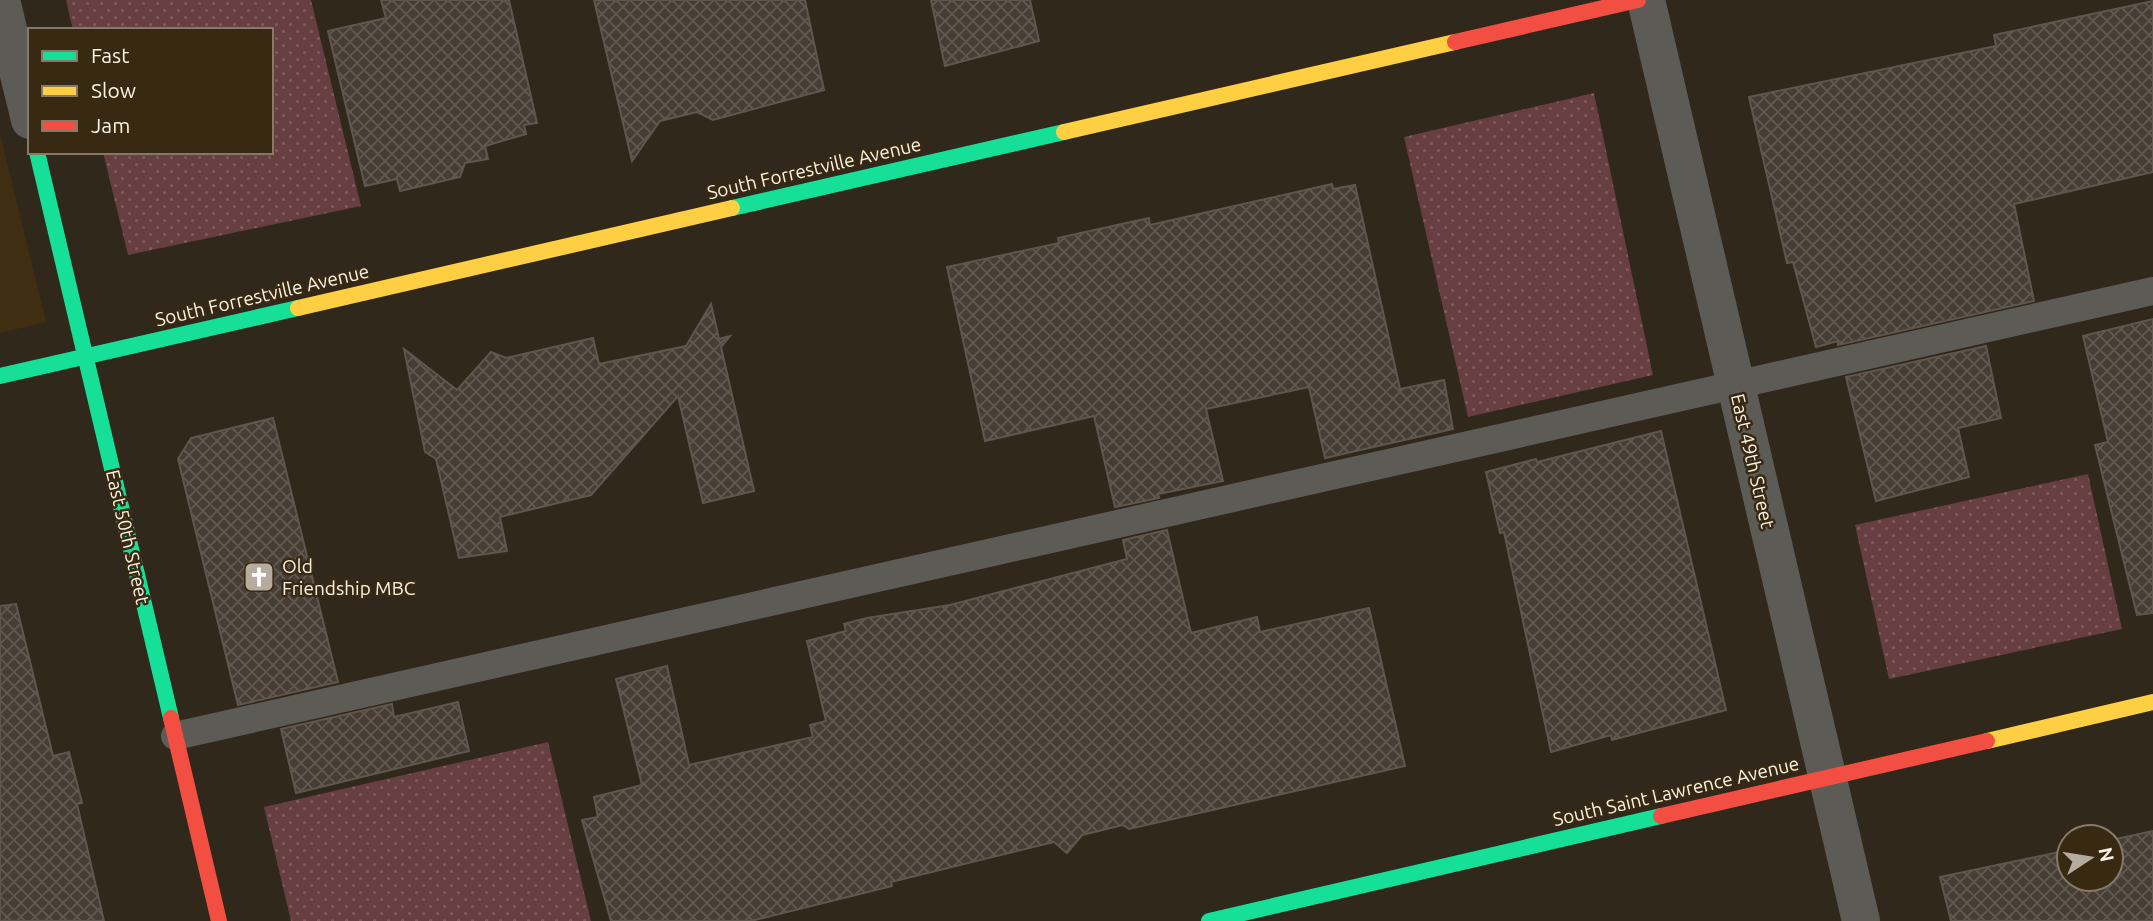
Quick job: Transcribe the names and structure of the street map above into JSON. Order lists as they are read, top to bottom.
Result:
{
  "streets": {
    "street": [
      "South Forrestville Avenue",
      "East 49th Street",
      "East 50th Street",
      "South Saint Lawrence Avenue"
    ]
  },
  "crossings": [
    ["South Forrestville Avenue", "East 50th Street"],
    ["East 49th Street", "South Saint Lawrence Avenue"]
  ],
  "places": {
    "church": ["Old Friendship MBC"]
  },
  "legend": ["Fast", "Slow", "Jam"],
  "north": "right"
}
